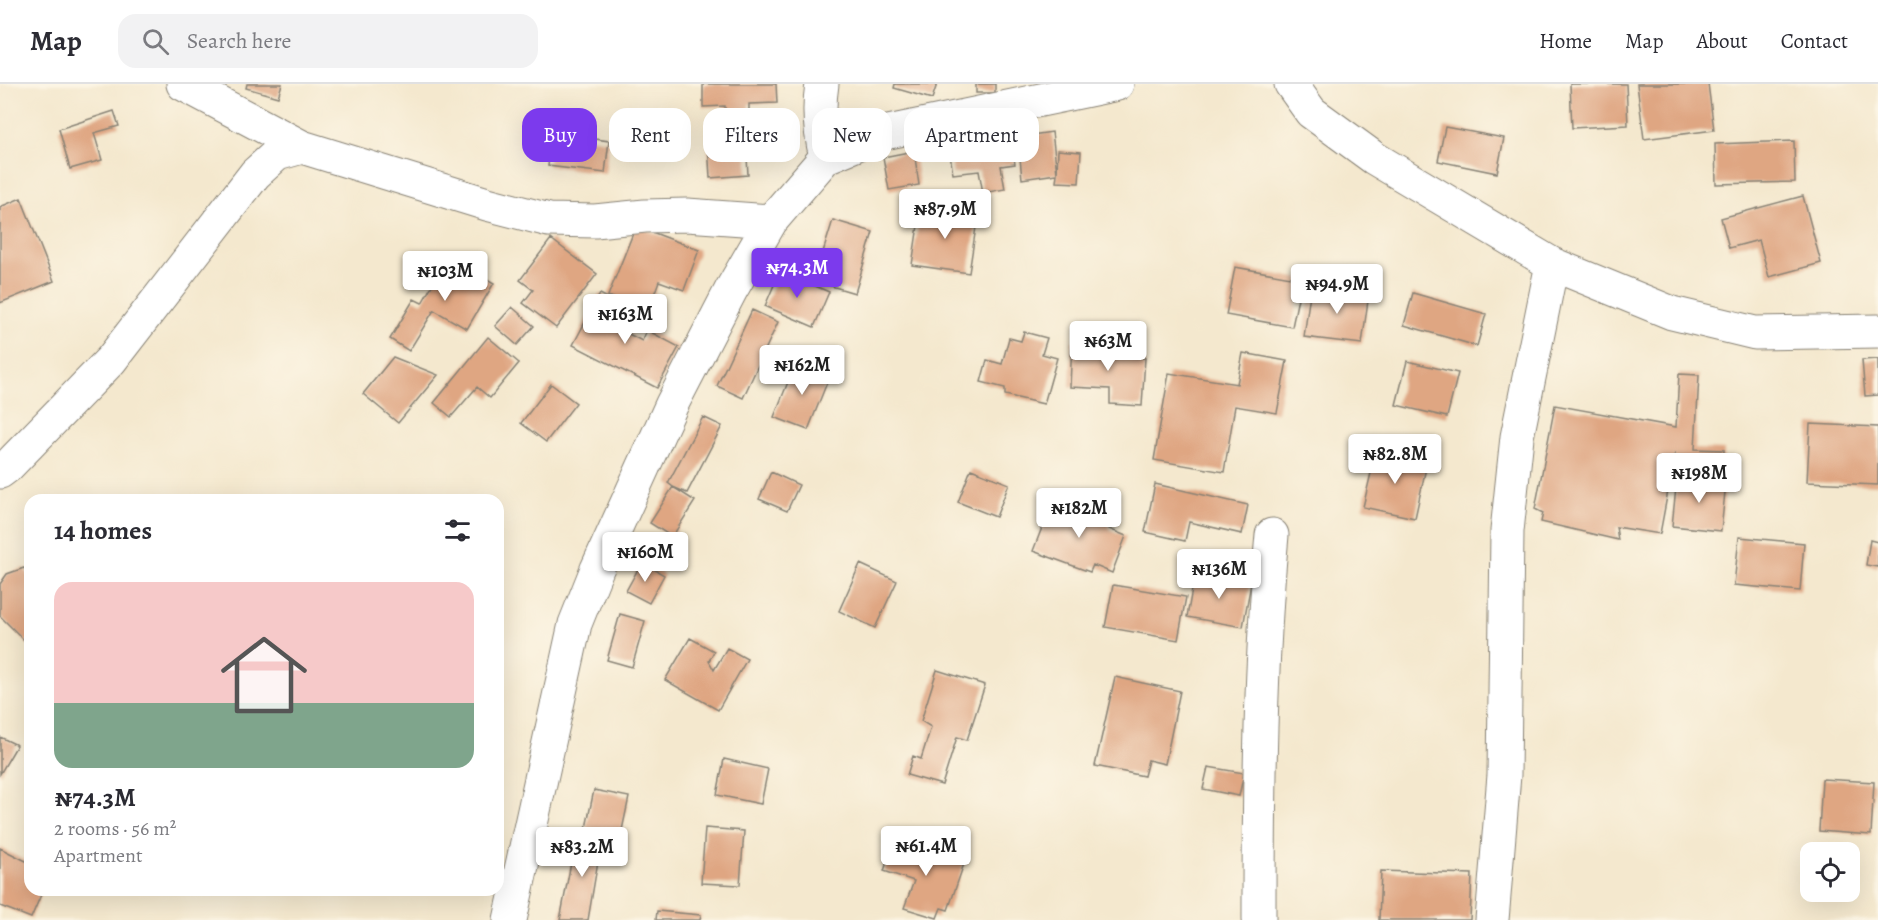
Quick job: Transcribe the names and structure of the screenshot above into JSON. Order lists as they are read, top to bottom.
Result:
{
  "page": {
    "header": "Map",
    "search": "Search here",
    "nav": [
      "Home",
      "Map",
      "About",
      "Contact"
    ],
    "chip": [
      "Buy",
      "Rent",
      "Filters",
      "New",
      "Apartment"
    ],
    "price": [
      "₦87.9M",
      "₦74.3M",
      "₦103M",
      "₦94.9M",
      "₦163M",
      "₦63M",
      "₦162M",
      "₦82.8M",
      "₦198M",
      "₦182M",
      "₦160M",
      "₦136M",
      "₦61.4M",
      "₦83.2M"
    ],
    "heading": "14 homes",
    "list": [
      {
        "name": "₦74.3M",
        "note": "2 rooms · 56 m² · Apartment"
      }
    ]
  }
}
